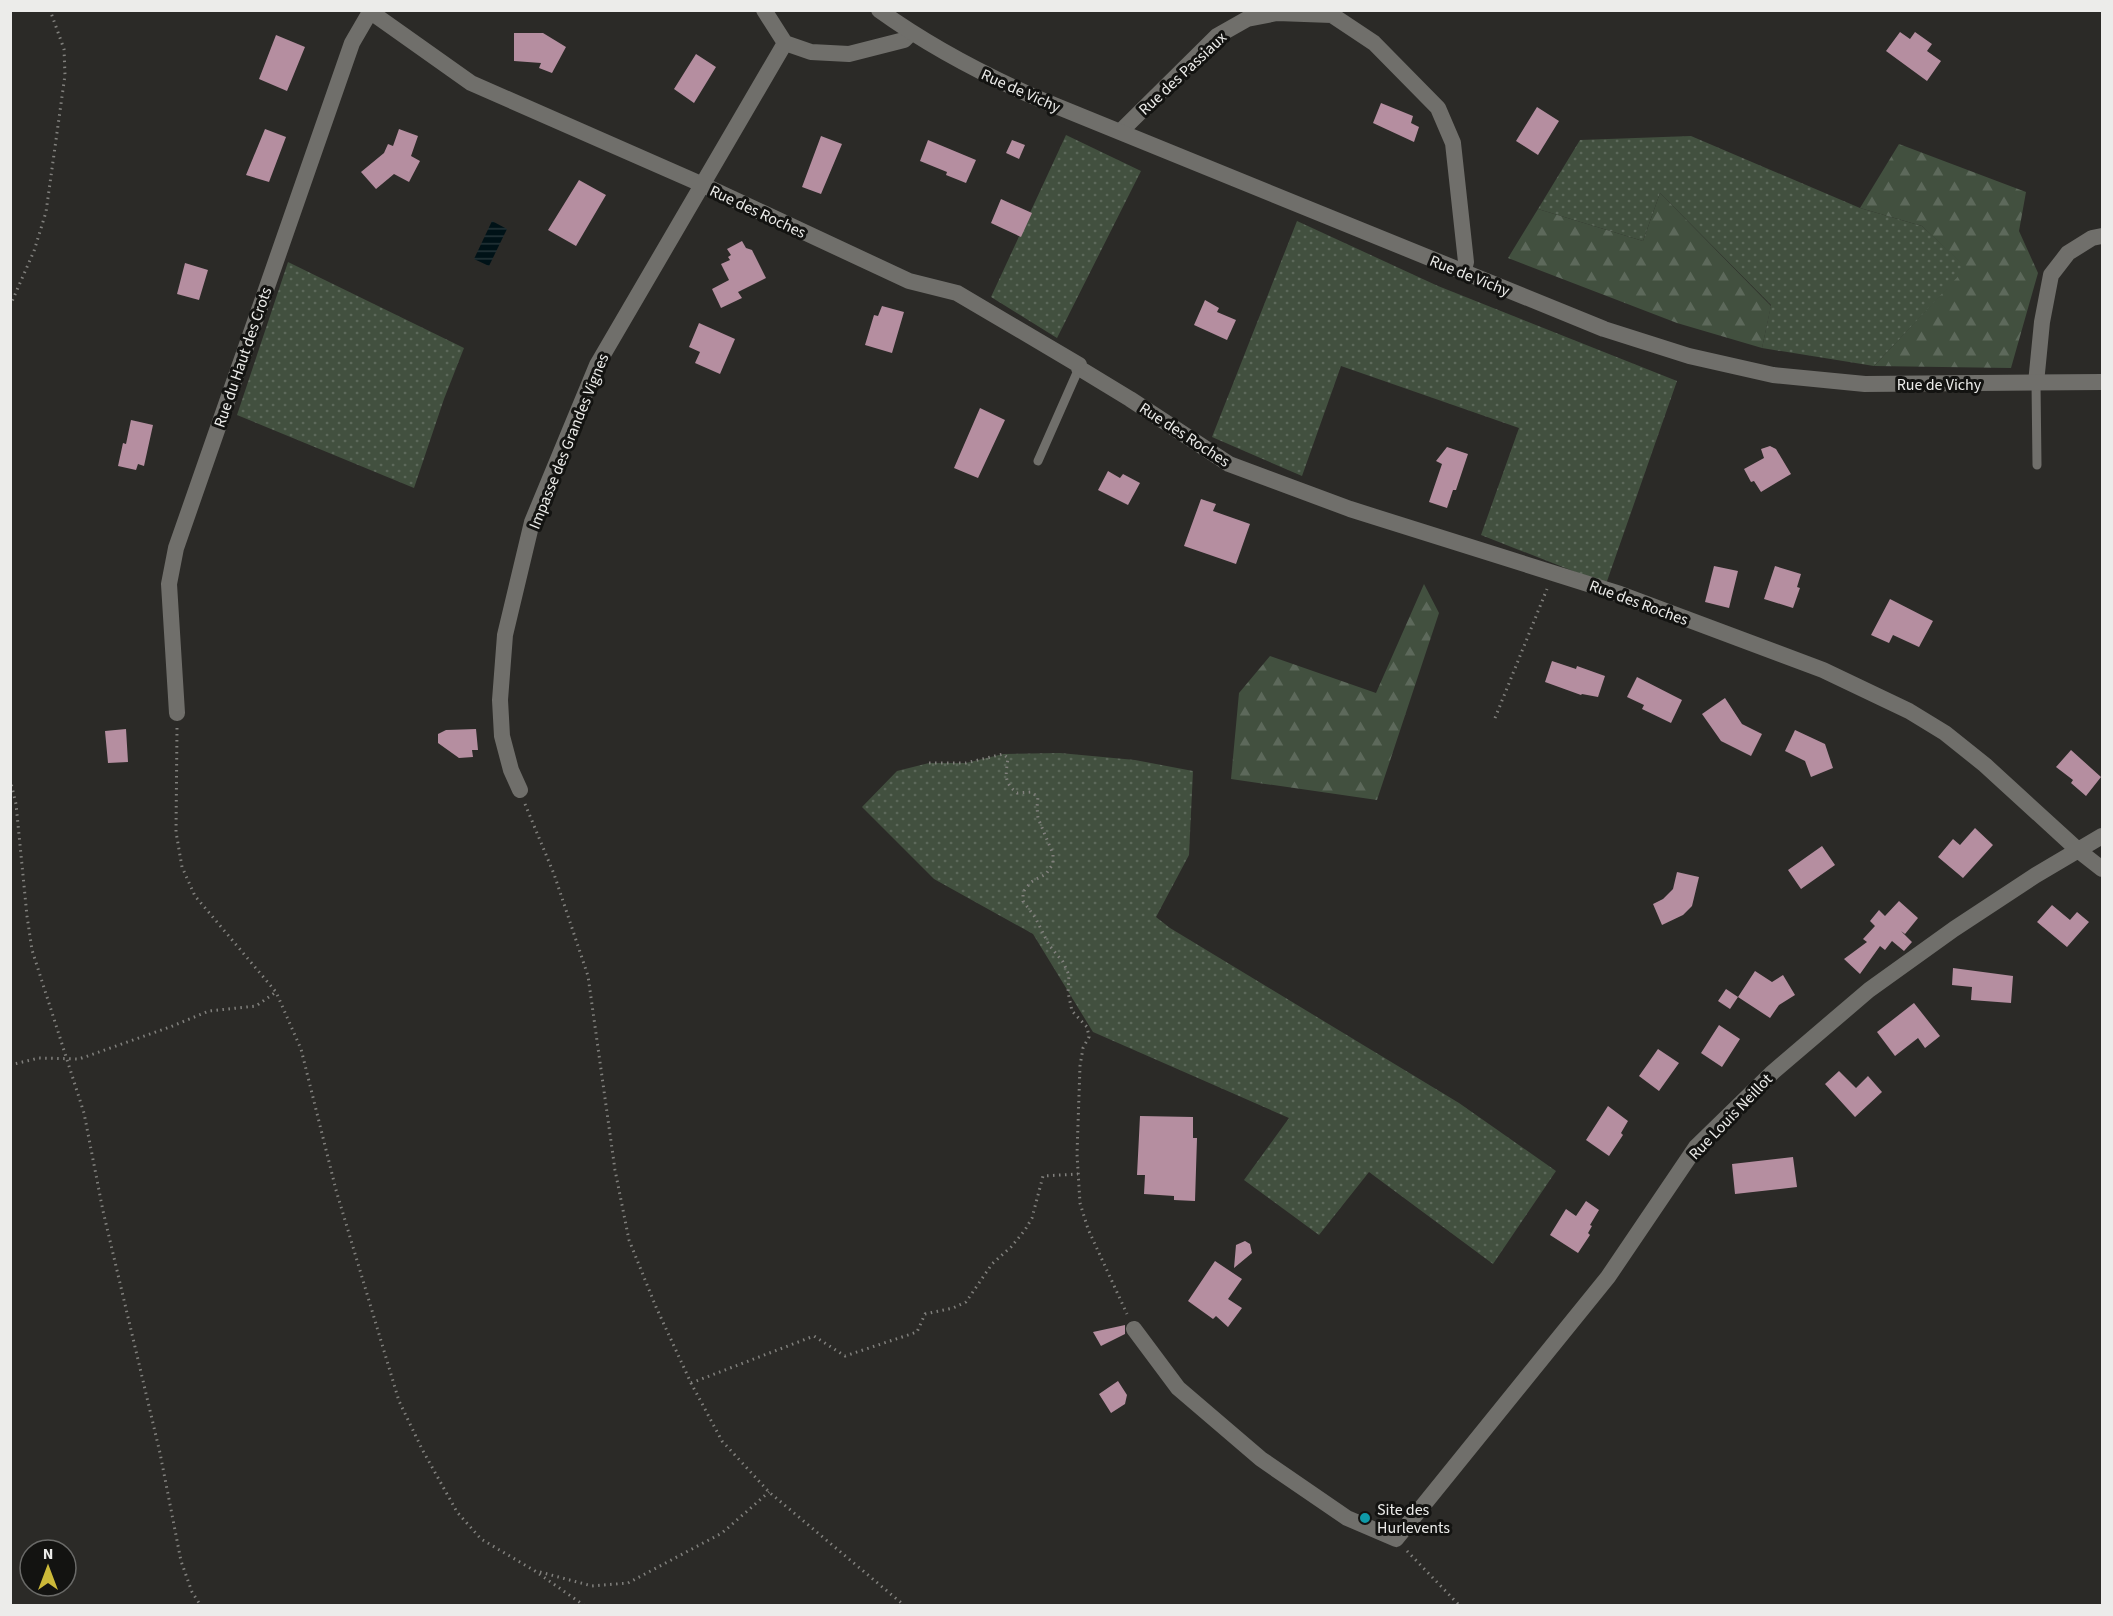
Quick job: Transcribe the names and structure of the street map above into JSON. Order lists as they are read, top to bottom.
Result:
{
  "streets": {
    "street": [
      "Rue des Passiaux",
      "Rue de Vichy",
      "Rue des Roches",
      "Rue du Haut des Crots",
      "Impasse des Grandes Vignes",
      "Rue Louis Neillot"
    ]
  },
  "crossings": [
    ["Rue des Passiaux", "Rue de Vichy"],
    ["Rue des Roches", "Rue du Haut des Crots"],
    ["Rue des Roches", "Impasse des Grandes Vignes"],
    ["Rue des Roches", "Rue Louis Neillot"]
  ],
  "places": ["Site des Hurlevents"],
  "north": "top"
}
